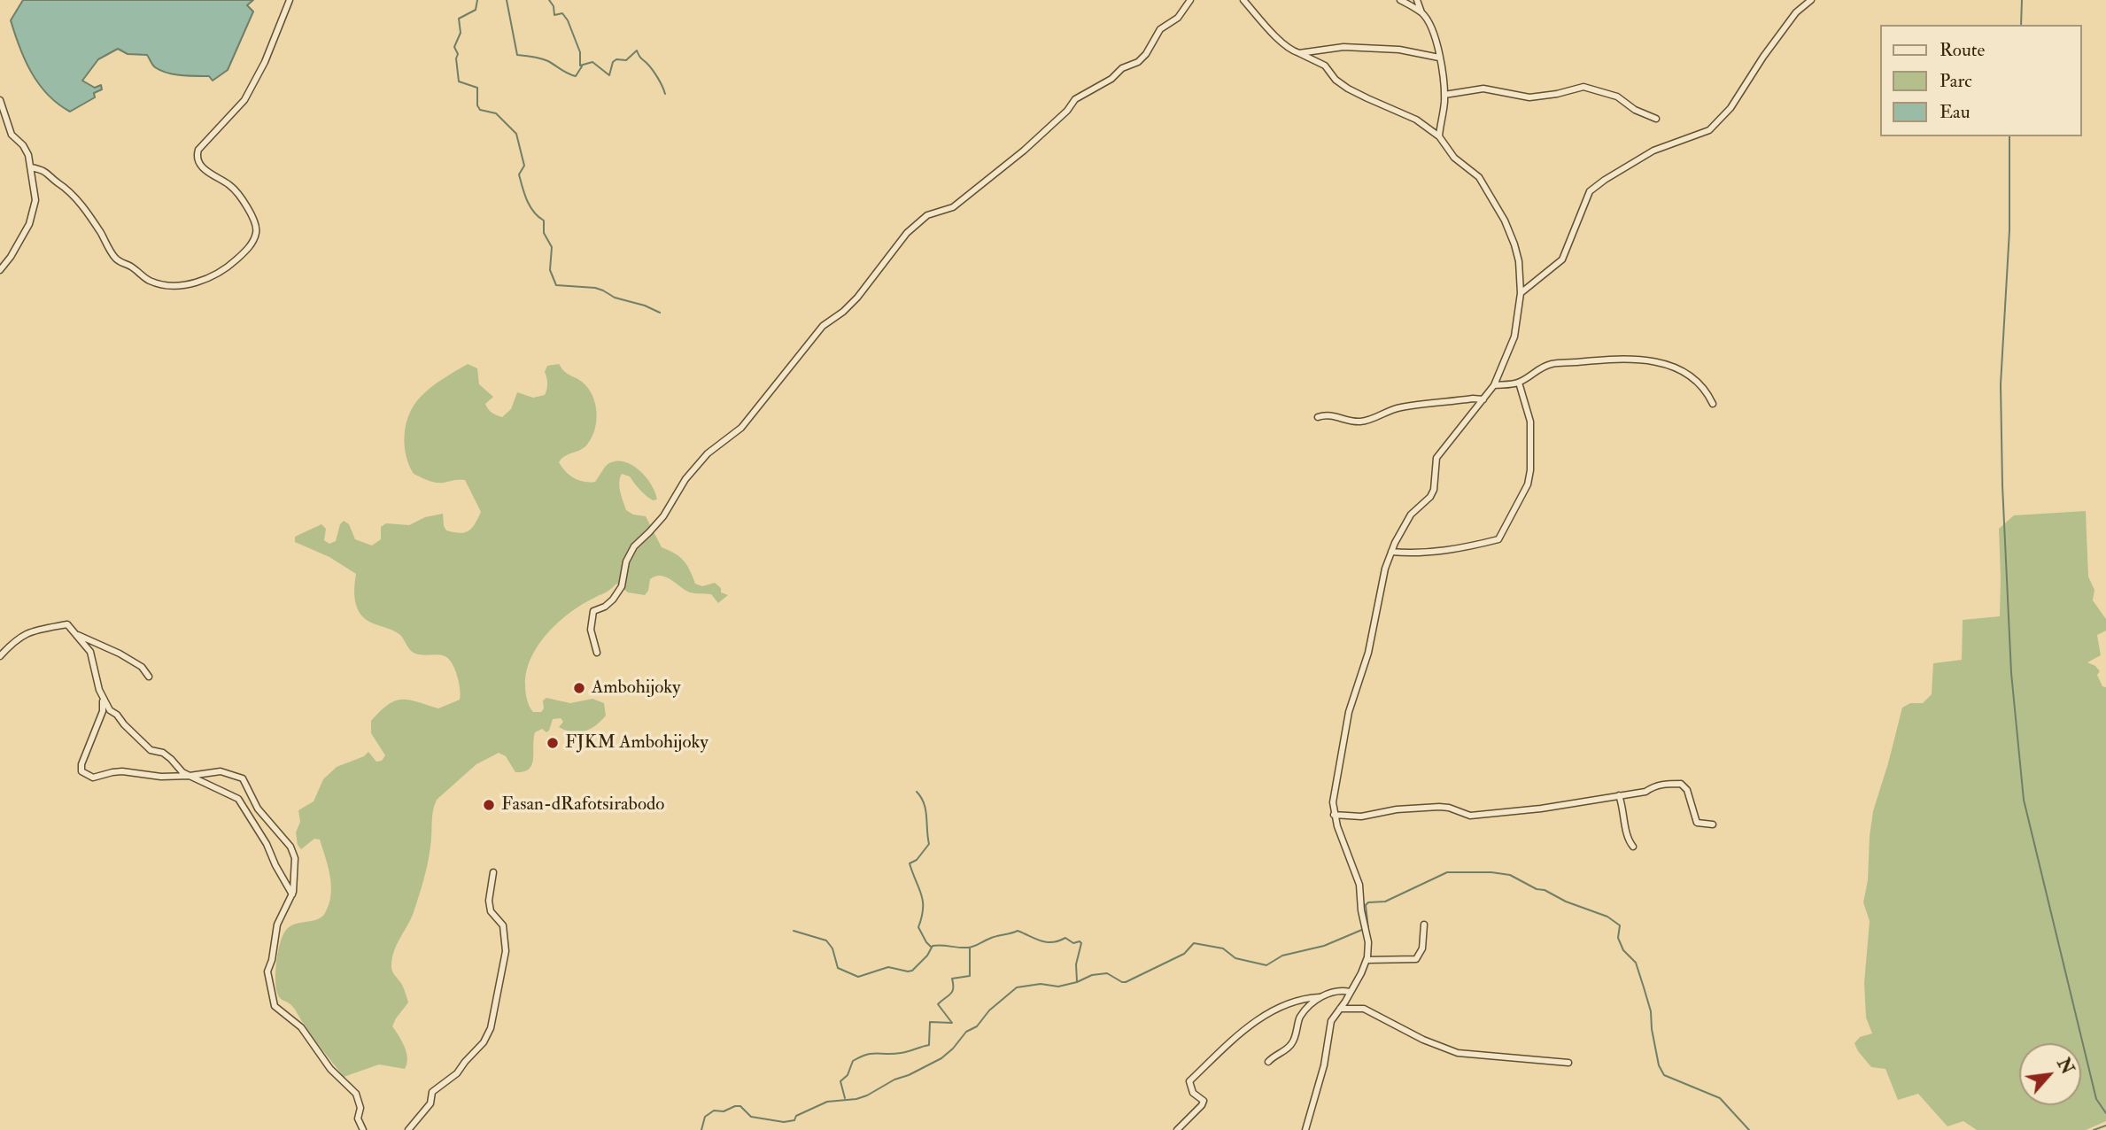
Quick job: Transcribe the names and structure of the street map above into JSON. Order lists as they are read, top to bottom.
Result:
{
  "places": ["Ambohijoky", "FJKM Ambohijoky", "Fasan-dRafotsirabodo"],
  "legend": ["Route", "Parc", "Eau"],
  "north": "top right"
}
